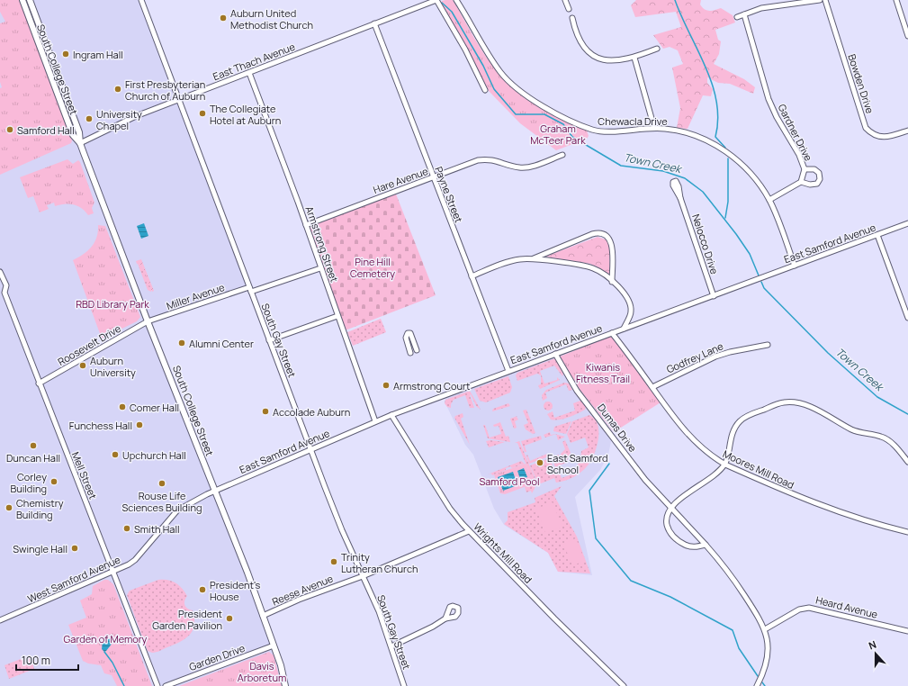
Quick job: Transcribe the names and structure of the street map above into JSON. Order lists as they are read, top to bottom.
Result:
{
  "streets": {
    "main road": ["South College Street"],
    "street": [
      "East Thach Avenue",
      "Bowden Drive",
      "Chewacla Drive",
      "Gardner Drive",
      "Hare Avenue",
      "Payne Street",
      "East Samford Avenue",
      "Armstrong Street",
      "Nelocco Drive",
      "Miller Avenue",
      "South Gay Street",
      "Roosevelt Drive",
      "Godfrey Lane",
      "Dumas Drive",
      "Moores Mill Road",
      "Mell Street",
      "Wrights Mill Road",
      "West Samford Avenue",
      "Reese Avenue",
      "Heard Avenue",
      "Garden Drive"
    ]
  },
  "crossings": [
    ["East Thach Avenue", "South College Street"],
    ["East Thach Avenue", "Payne Street"],
    ["East Thach Avenue", "Armstrong Street"],
    ["East Thach Avenue", "South Gay Street"],
    ["South College Street", "East Samford Avenue"],
    ["South College Street", "Miller Avenue"],
    ["South College Street", "Roosevelt Drive"],
    ["South College Street", "West Samford Avenue"],
    ["South College Street", "Reese Avenue"],
    ["South College Street", "Garden Drive"],
    ["Chewacla Drive", "East Samford Avenue"],
    ["Hare Avenue", "Payne Street"],
    ["Hare Avenue", "Armstrong Street"],
    ["Payne Street", "East Samford Avenue"],
    ["East Samford Avenue", "Armstrong Street"],
    ["East Samford Avenue", "Nelocco Drive"],
    ["East Samford Avenue", "South Gay Street"],
    ["East Samford Avenue", "Dumas Drive"],
    ["East Samford Avenue", "Moores Mill Road"],
    ["East Samford Avenue", "Wrights Mill Road"],
    ["East Samford Avenue", "West Samford Avenue"],
    ["Armstrong Street", "Miller Avenue"],
    ["Miller Avenue", "South Gay Street"],
    ["Miller Avenue", "Roosevelt Drive"],
    ["South Gay Street", "Reese Avenue"],
    ["Roosevelt Drive", "Mell Street"],
    ["Godfrey Lane", "Moores Mill Road"],
    ["Dumas Drive", "Heard Avenue"],
    ["Mell Street", "West Samford Avenue"],
    ["Wrights Mill Road", "Reese Avenue"]
  ],
  "water": ["Town Creek"],
  "parks": [
    "Graham McTeer Park",
    "Pine Hill Cemetery",
    "RBD Library Park",
    "Kiwanis Fitness Trail",
    "Samford Pool",
    "Garden of Memory",
    "Davis Arboretum"
  ],
  "places": [
    "Auburn United Methodist Church",
    "Ingram Hall",
    "First Presbyterian Church of Auburn",
    "The Collegiate Hotel at Auburn",
    "University Chapel",
    "Samford Hall",
    "Alumni Center",
    "Auburn University",
    "Armstrong Court",
    "Comer Hall",
    "Accolade Auburn",
    "Funchess Hall",
    "Duncan Hall",
    "Upchurch Hall",
    "East Samford School",
    "Corley Building",
    "Rouse Life Sciences Building",
    "Chemistry Building",
    "Smith Hall",
    "Swingle Hall",
    "Trinity Lutheran Church",
    "President's House",
    "President Garden Pavilion"
  ],
  "scale_bar": "100 m",
  "north": "top"
}
